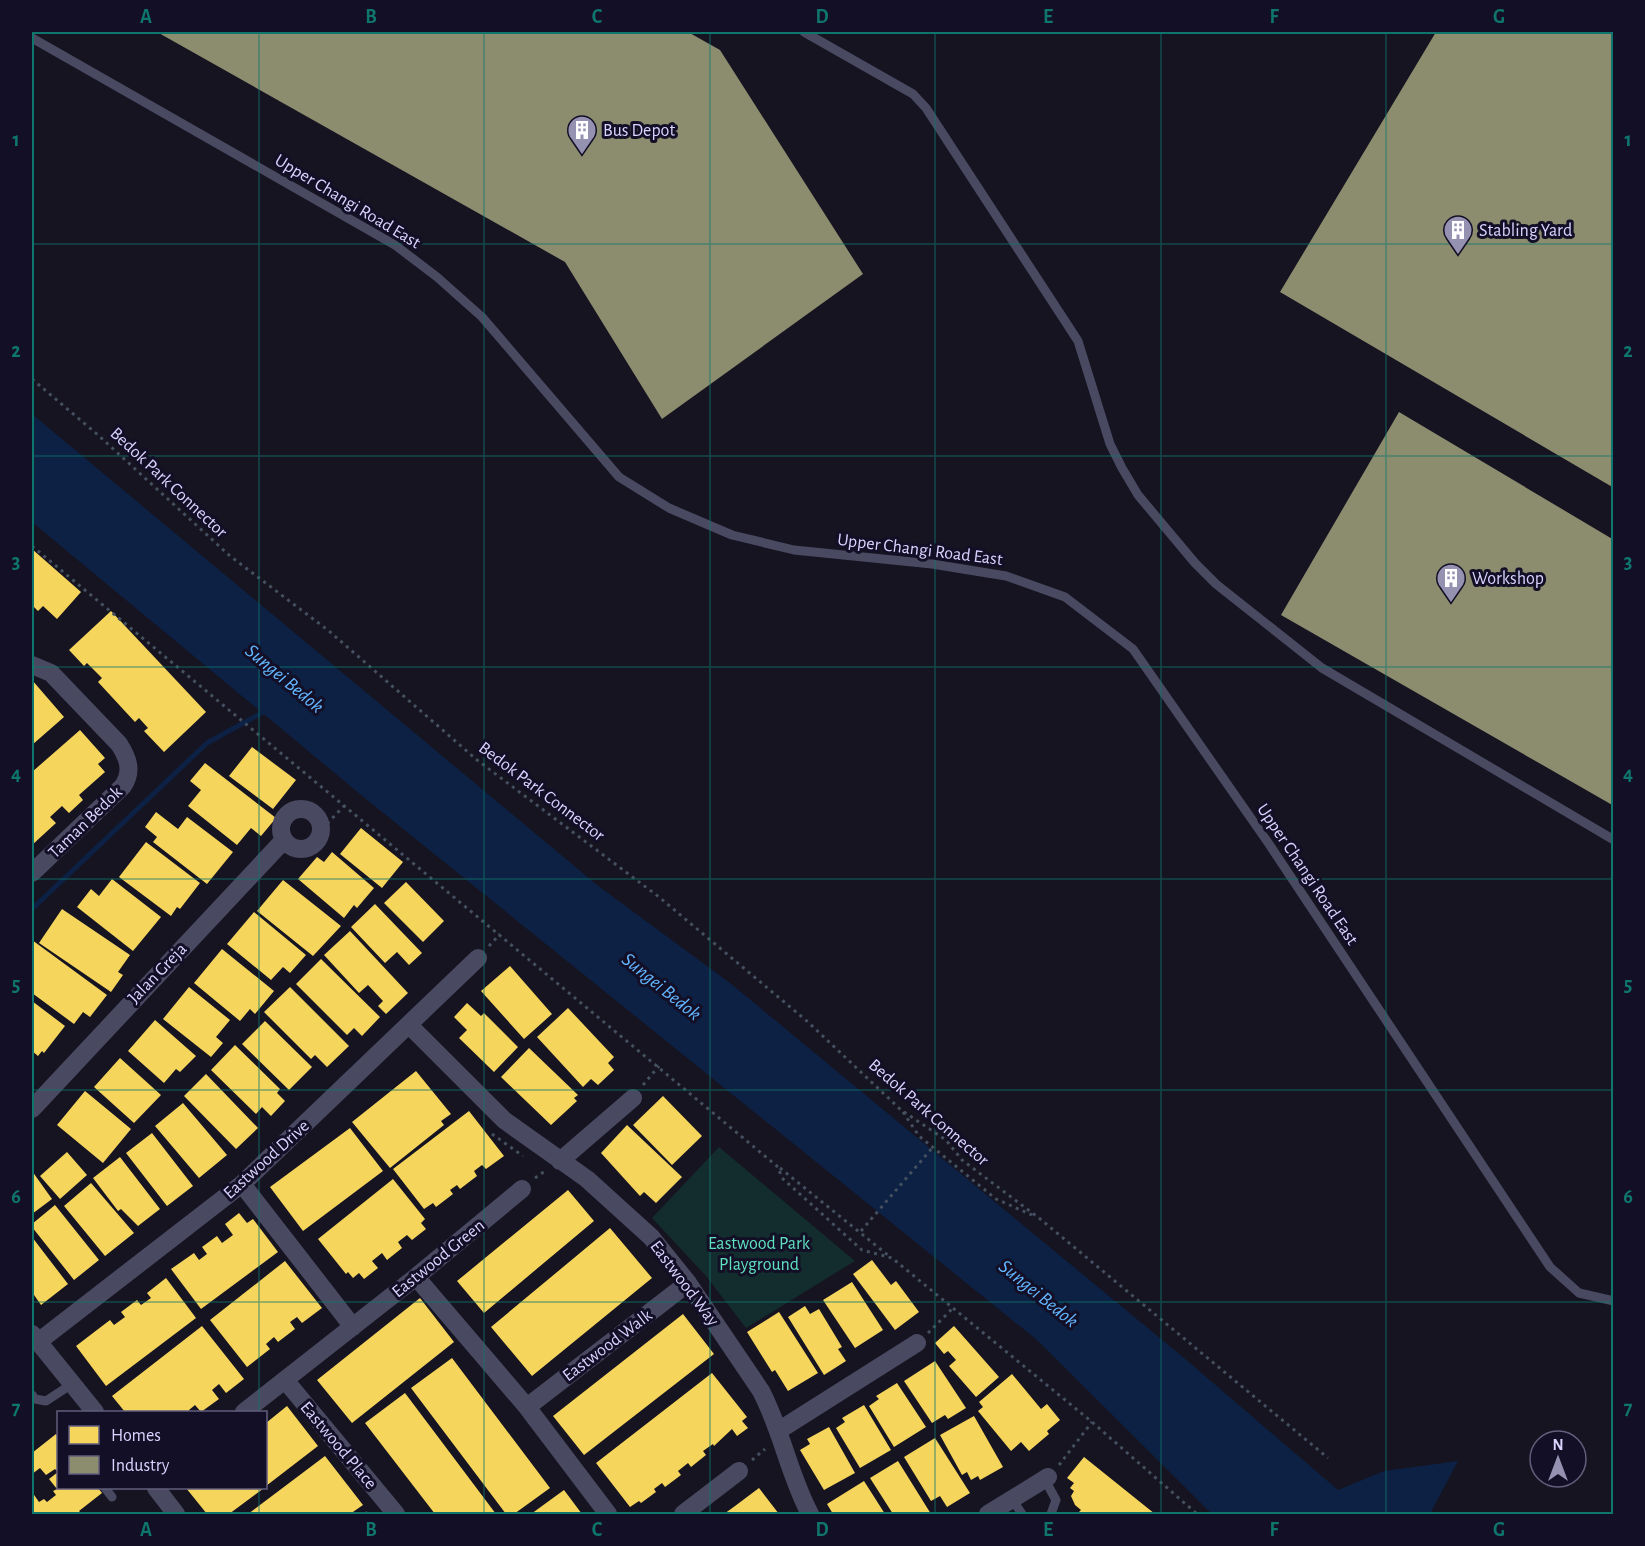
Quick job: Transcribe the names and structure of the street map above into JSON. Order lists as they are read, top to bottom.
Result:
{
  "streets": {
    "street": [
      "Taman Bedok",
      "Jalan Greja",
      "Eastwood Drive",
      "Eastwood Green",
      "Eastwood Way",
      "Eastwood Walk",
      "Eastwood Place"
    ],
    "lane": ["Upper Changi Road East"],
    "path": ["Bedok Park Connector"]
  },
  "crossings": [
    ["Eastwood Drive", "Eastwood Way"],
    ["Eastwood Green", "Eastwood Place"],
    ["Eastwood Way", "Eastwood Walk"]
  ],
  "water": ["Sungei Bedok"],
  "parks": ["Eastwood Park Playground"],
  "places": {
    "building": ["Bus Depot", "Stabling Yard", "Workshop"]
  },
  "legend": ["Homes", "Industry"],
  "north": "top",
  "grid": {
    "columns": [
      "A",
      "B",
      "C",
      "D",
      "E",
      "F",
      "G"
    ],
    "rows": [
      "1",
      "2",
      "3",
      "4",
      "5",
      "6",
      "7"
    ]
  }
}
